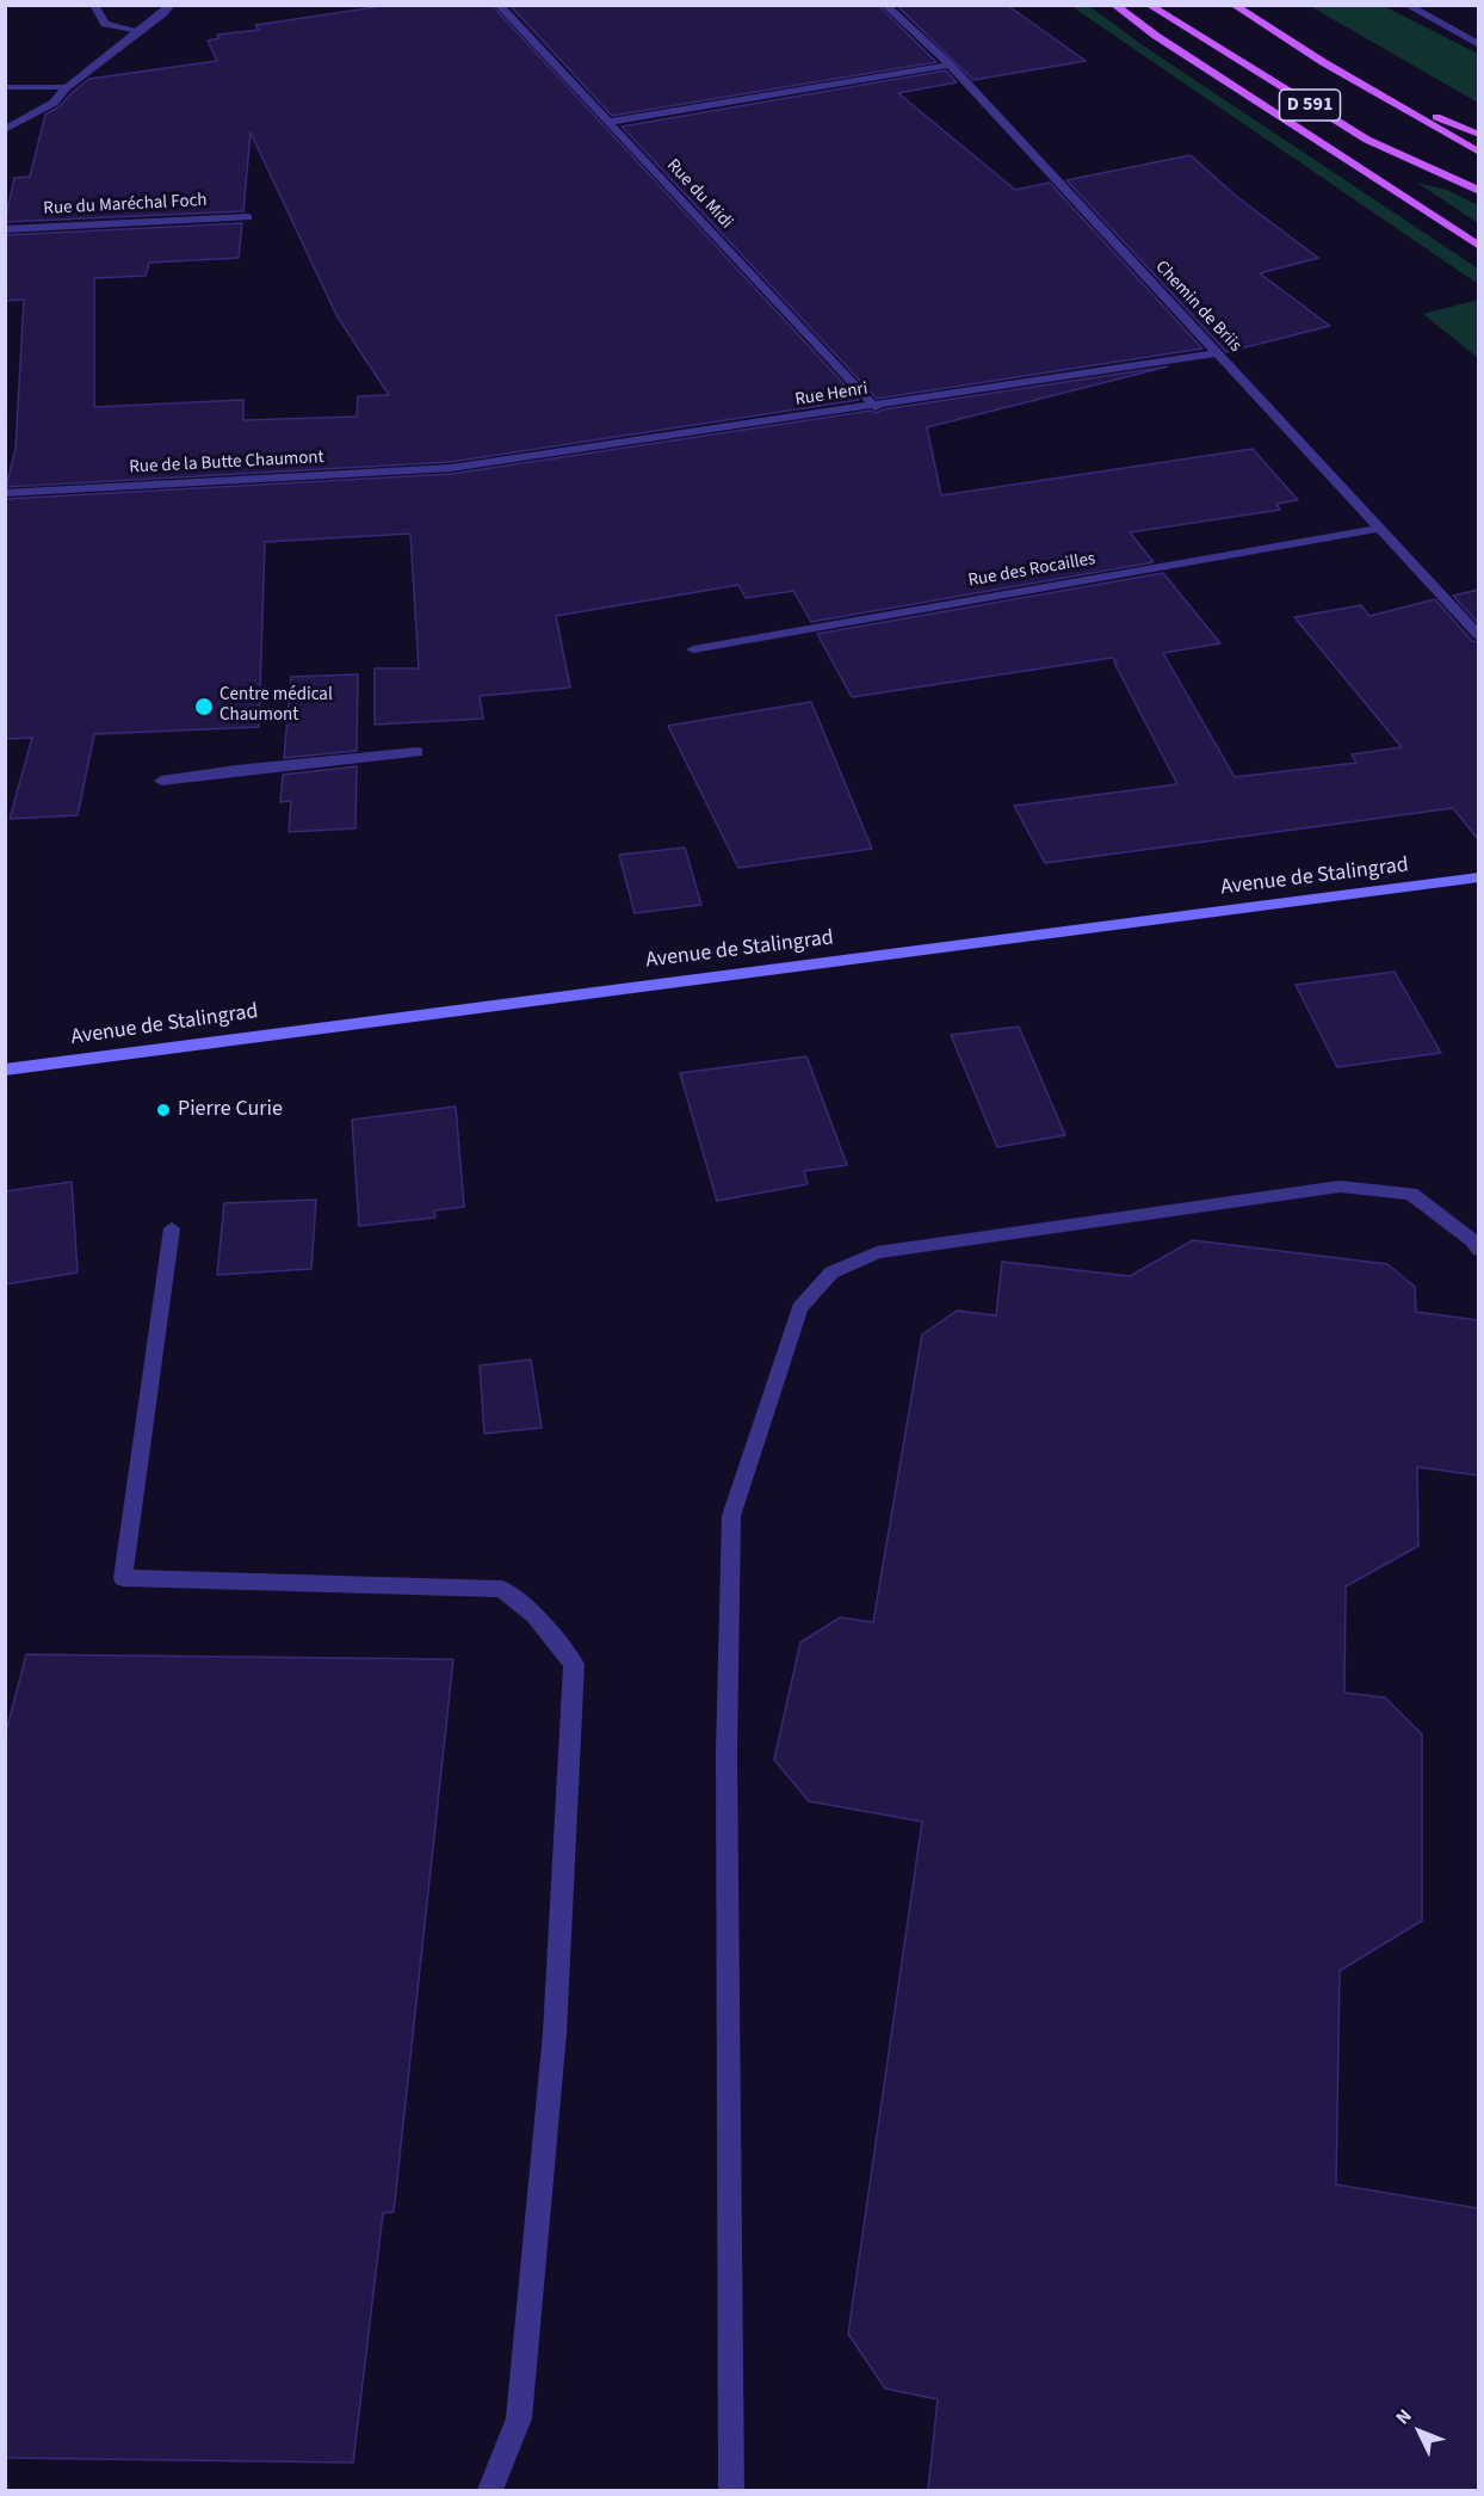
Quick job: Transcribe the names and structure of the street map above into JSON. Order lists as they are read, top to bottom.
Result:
{
  "streets": {
    "main road": ["D 591", "Avenue de Stalingrad"],
    "street": [
      "Rue du Midi",
      "Rue du Maréchal Foch",
      "Chemin de Briis",
      "Rue Henri",
      "Rue de la Butte Chaumont",
      "Rue des Rocailles"
    ]
  },
  "crossings": [
    ["Rue du Midi", "Rue Henri"],
    ["Chemin de Briis", "Rue Henri"],
    ["Chemin de Briis", "Rue des Rocailles"],
    ["Rue Henri", "Rue de la Butte Chaumont"]
  ],
  "places": ["Centre médical Chaumont", "Pierre Curie"],
  "north": "top left"
}
